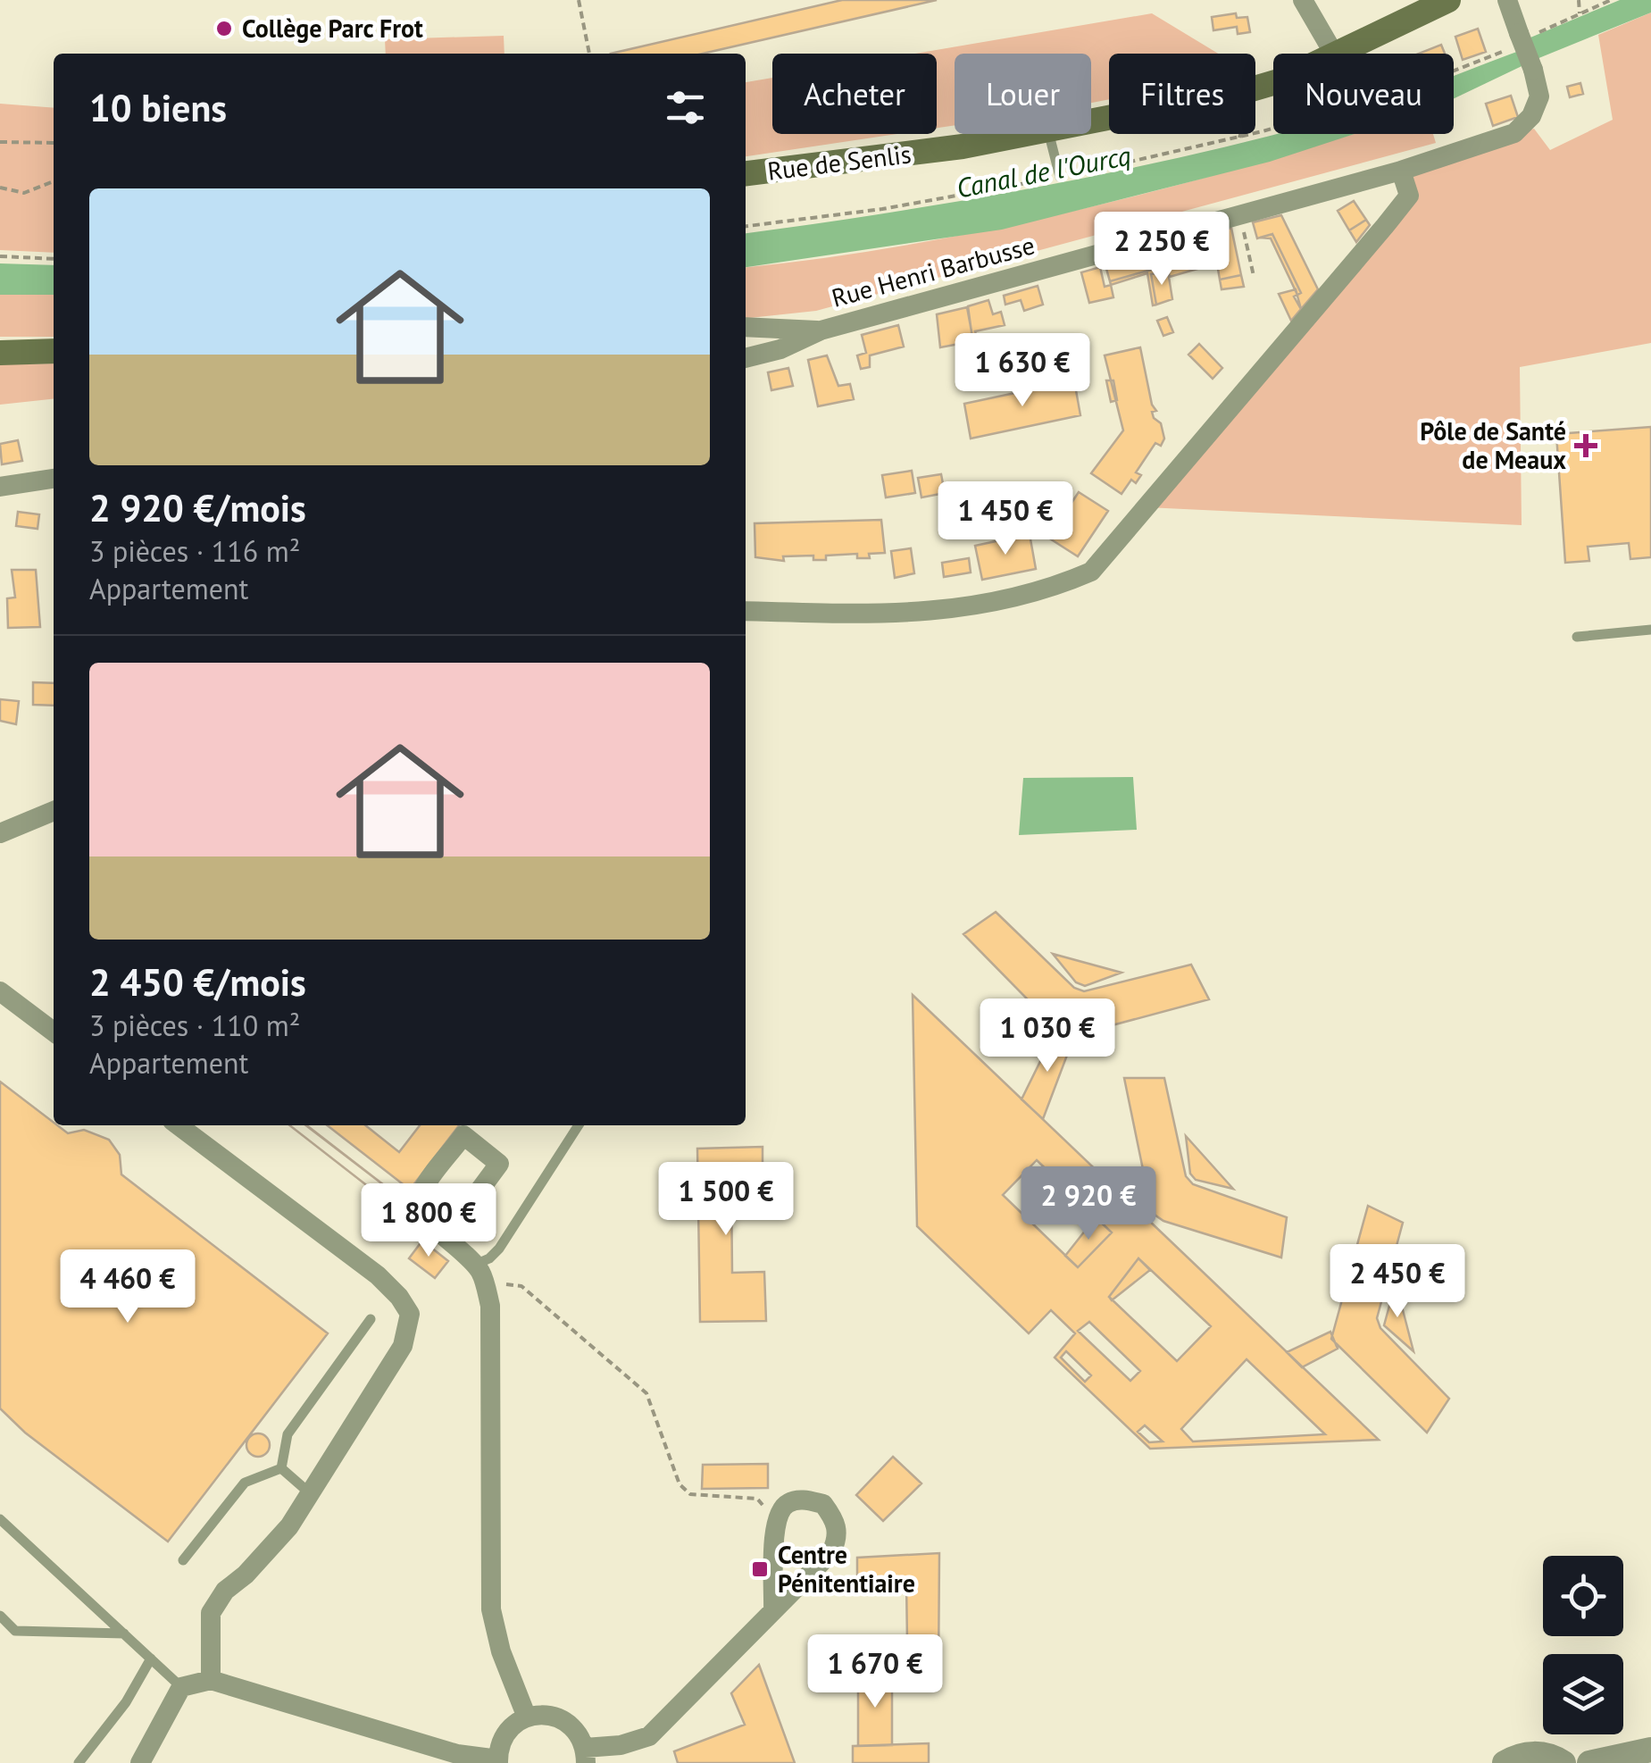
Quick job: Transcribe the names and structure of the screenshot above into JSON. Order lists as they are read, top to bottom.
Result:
{
  "streets": {
    "main road": ["Rue de Senlis"],
    "street": ["Rue Henri Barbusse"]
  },
  "water": ["Canal de l'Ourcq"],
  "places": {
    "other": ["Collège Parc Frot"],
    "health": ["Pôle de Santé de Meaux"],
    "transit": ["Centre Pénitentiaire"]
  },
  "page": {
    "chip": [
      "Acheter",
      "Louer",
      "Filtres",
      "Nouveau"
    ],
    "heading": "10 biens",
    "list": [
      {
        "name": "2 920 €/mois",
        "note": "3 pièces · 116 m² · Appartement"
      },
      {
        "name": "2 450 €/mois",
        "note": "3 pièces · 110 m² · Appartement"
      }
    ],
    "price": [
      "2 250 €",
      "1 630 €",
      "1 450 €",
      "1 030 €",
      "1 500 €",
      "2 920 €",
      "1 800 €",
      "2 450 €",
      "4 460 €",
      "1 670 €"
    ]
  }
}
